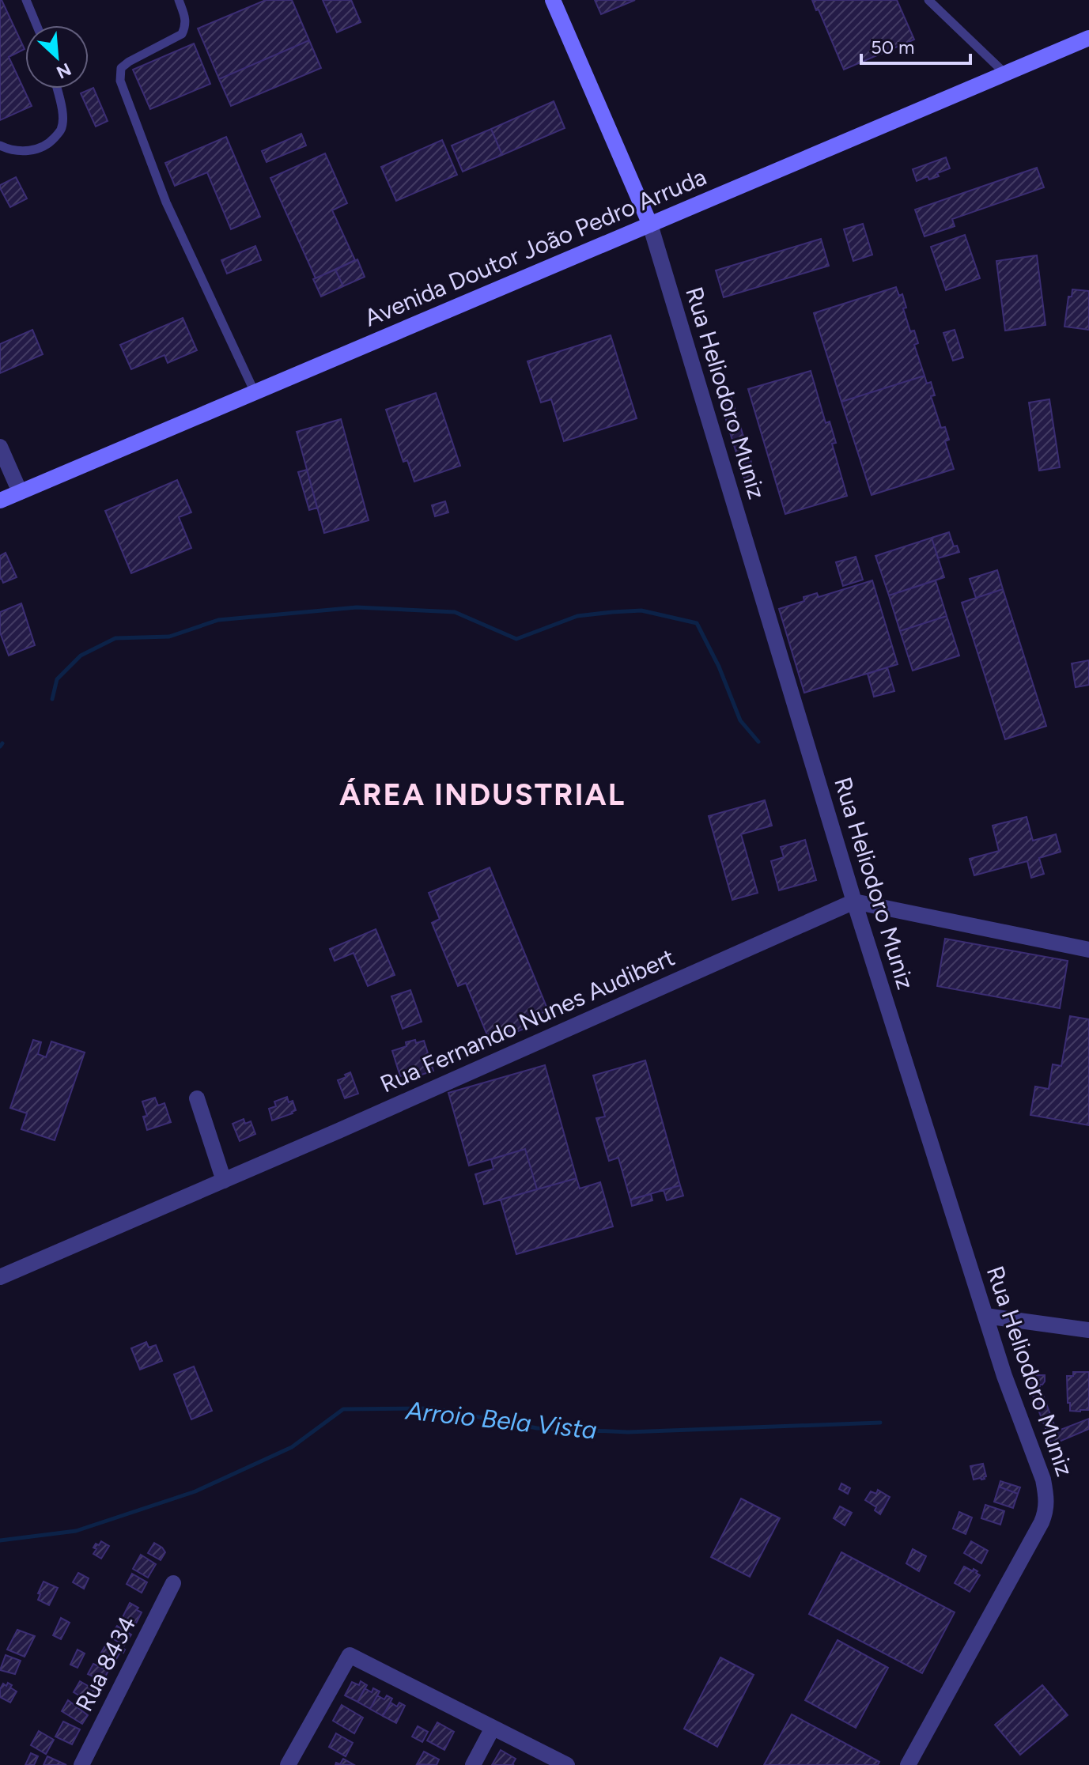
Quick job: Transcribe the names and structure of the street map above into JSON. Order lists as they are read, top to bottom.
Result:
{
  "streets": {
    "main road": ["Avenida Doutor João Pedro Arruda", "Rua Heliodoro Muniz"],
    "street": ["Rua Fernando Nunes Audibert", "Rua 8434"]
  },
  "crossings": [
    ["Avenida Doutor João Pedro Arruda", "Rua Heliodoro Muniz"],
    ["Rua Heliodoro Muniz", "Rua Fernando Nunes Audibert"]
  ],
  "districts": ["ÁREA INDUSTRIAL"],
  "water": ["Arroio Bela Vista"],
  "scale_bar": "50 m",
  "north": "bottom right"
}
